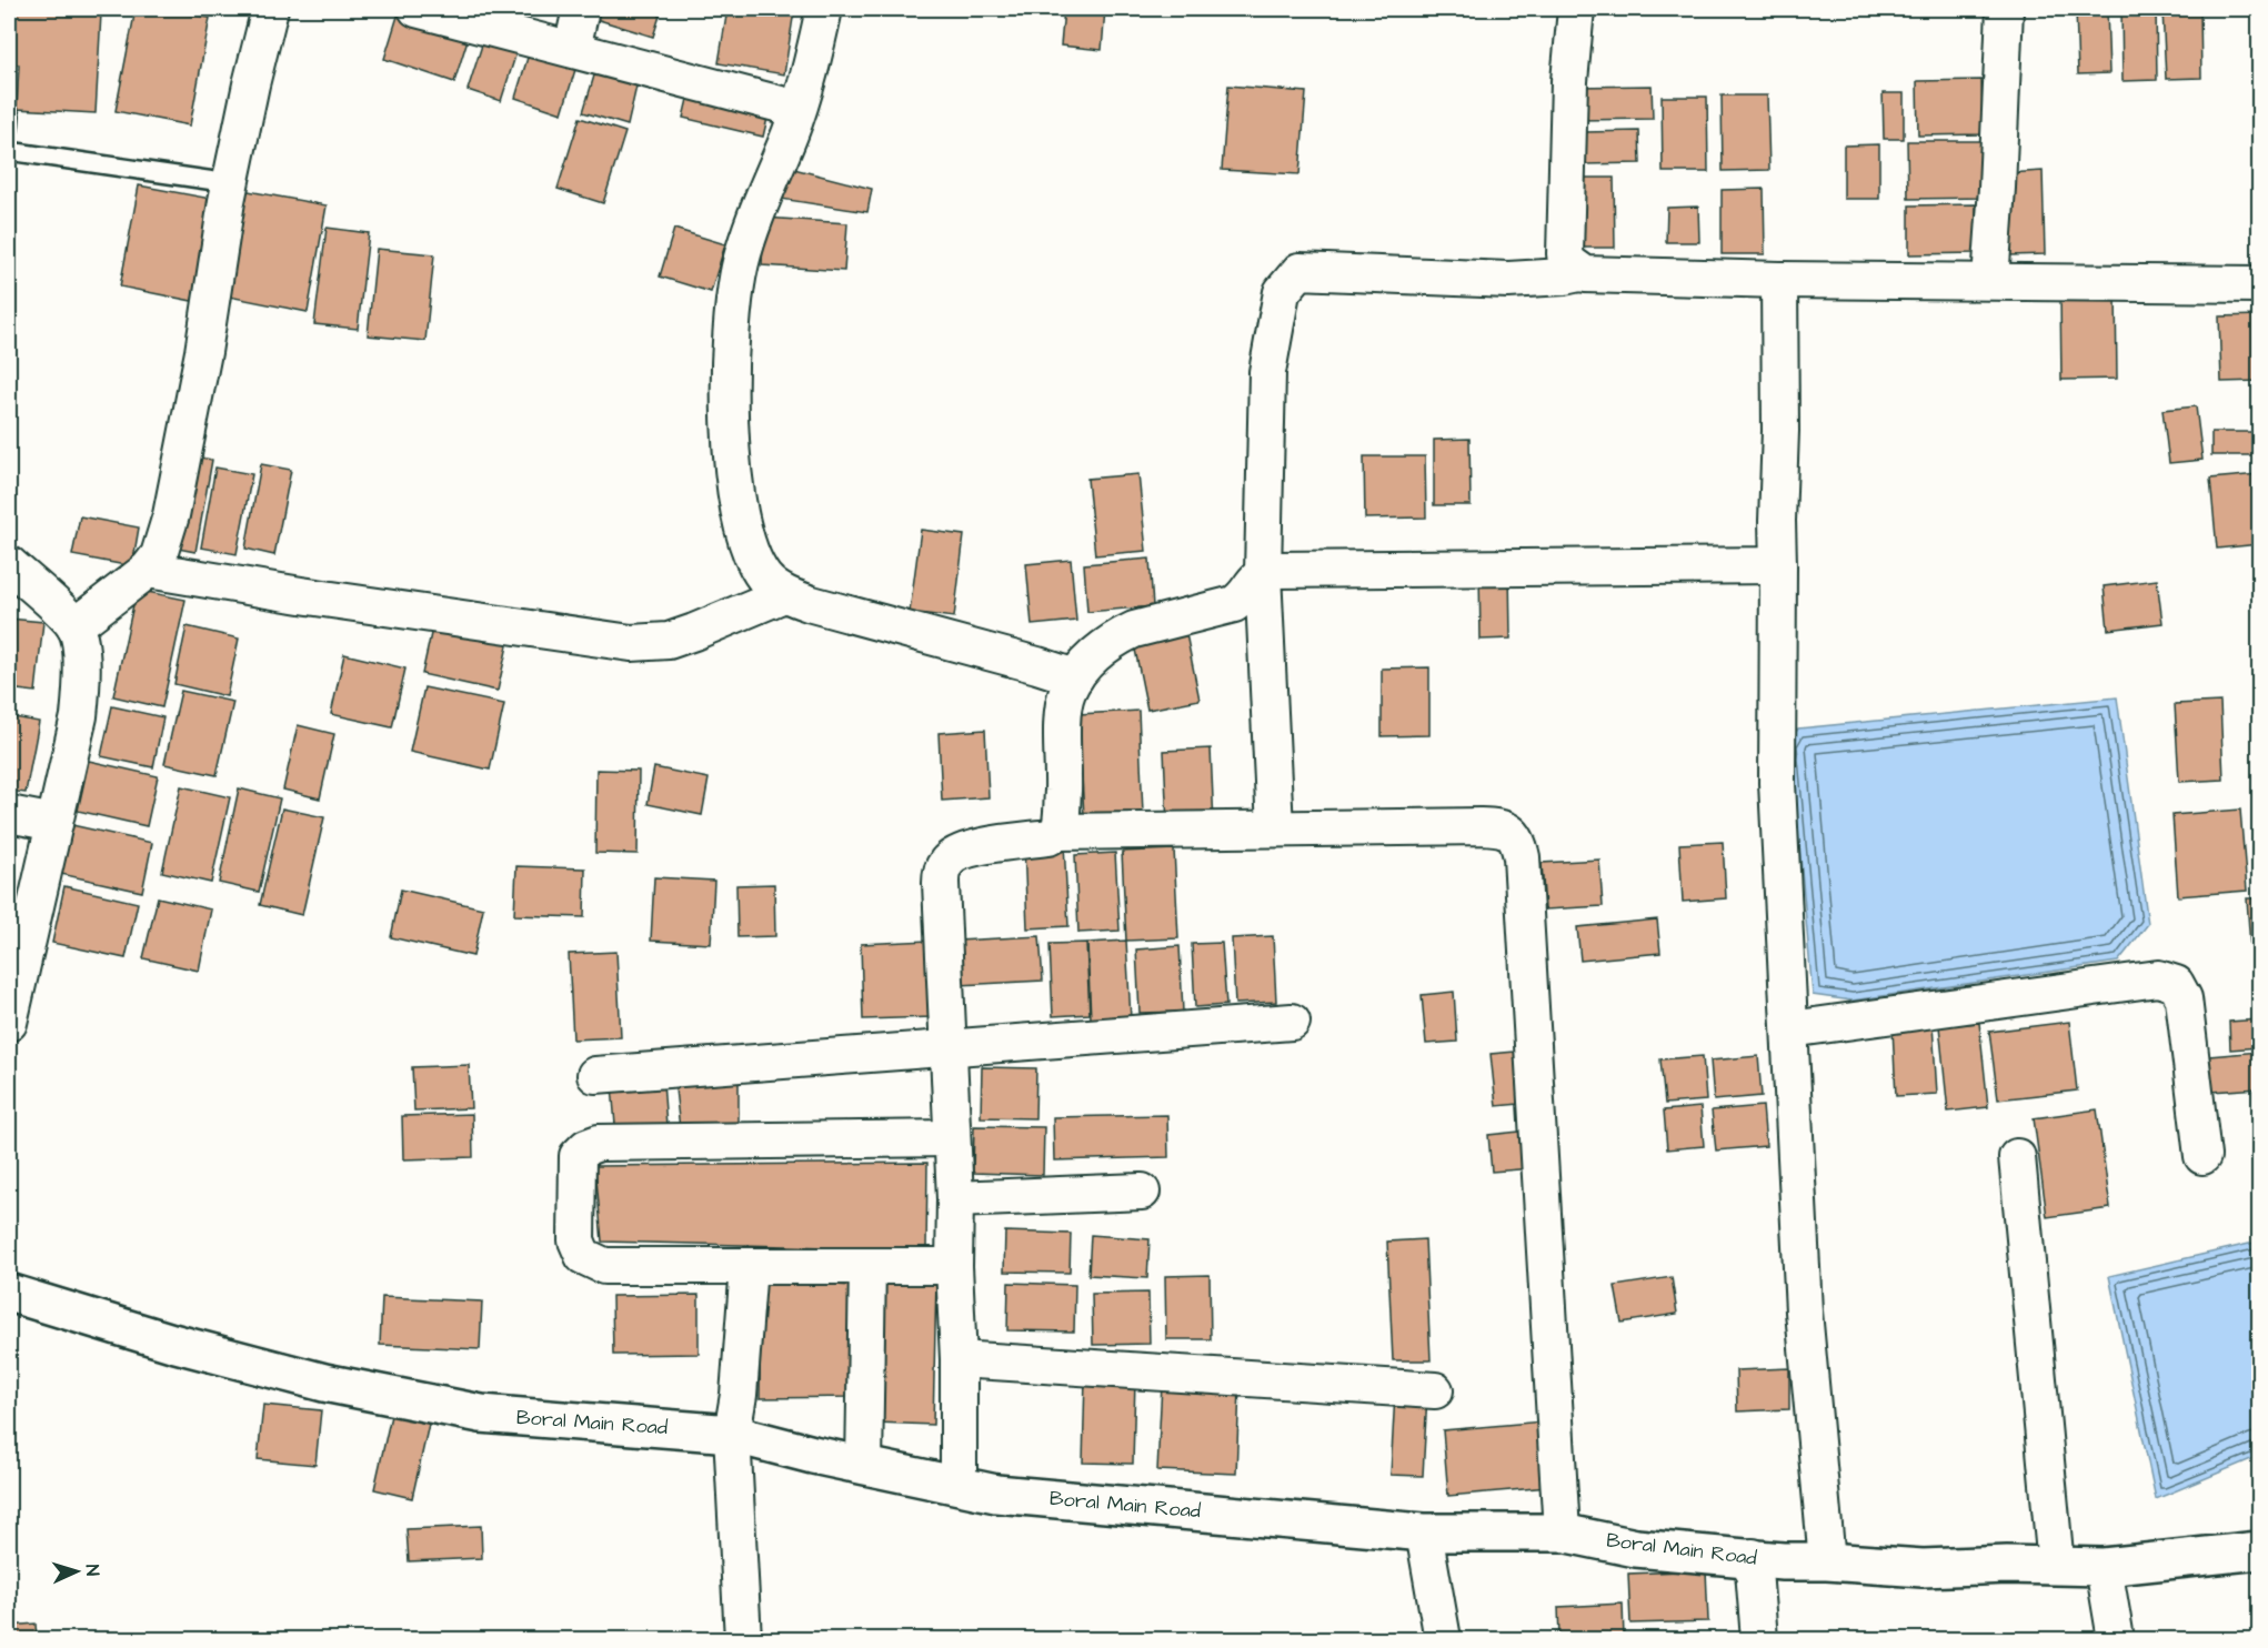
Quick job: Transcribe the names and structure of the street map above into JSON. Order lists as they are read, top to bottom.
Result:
{
  "streets": {
    "main road": ["Boral Main Road"]
  },
  "north": "right"
}
